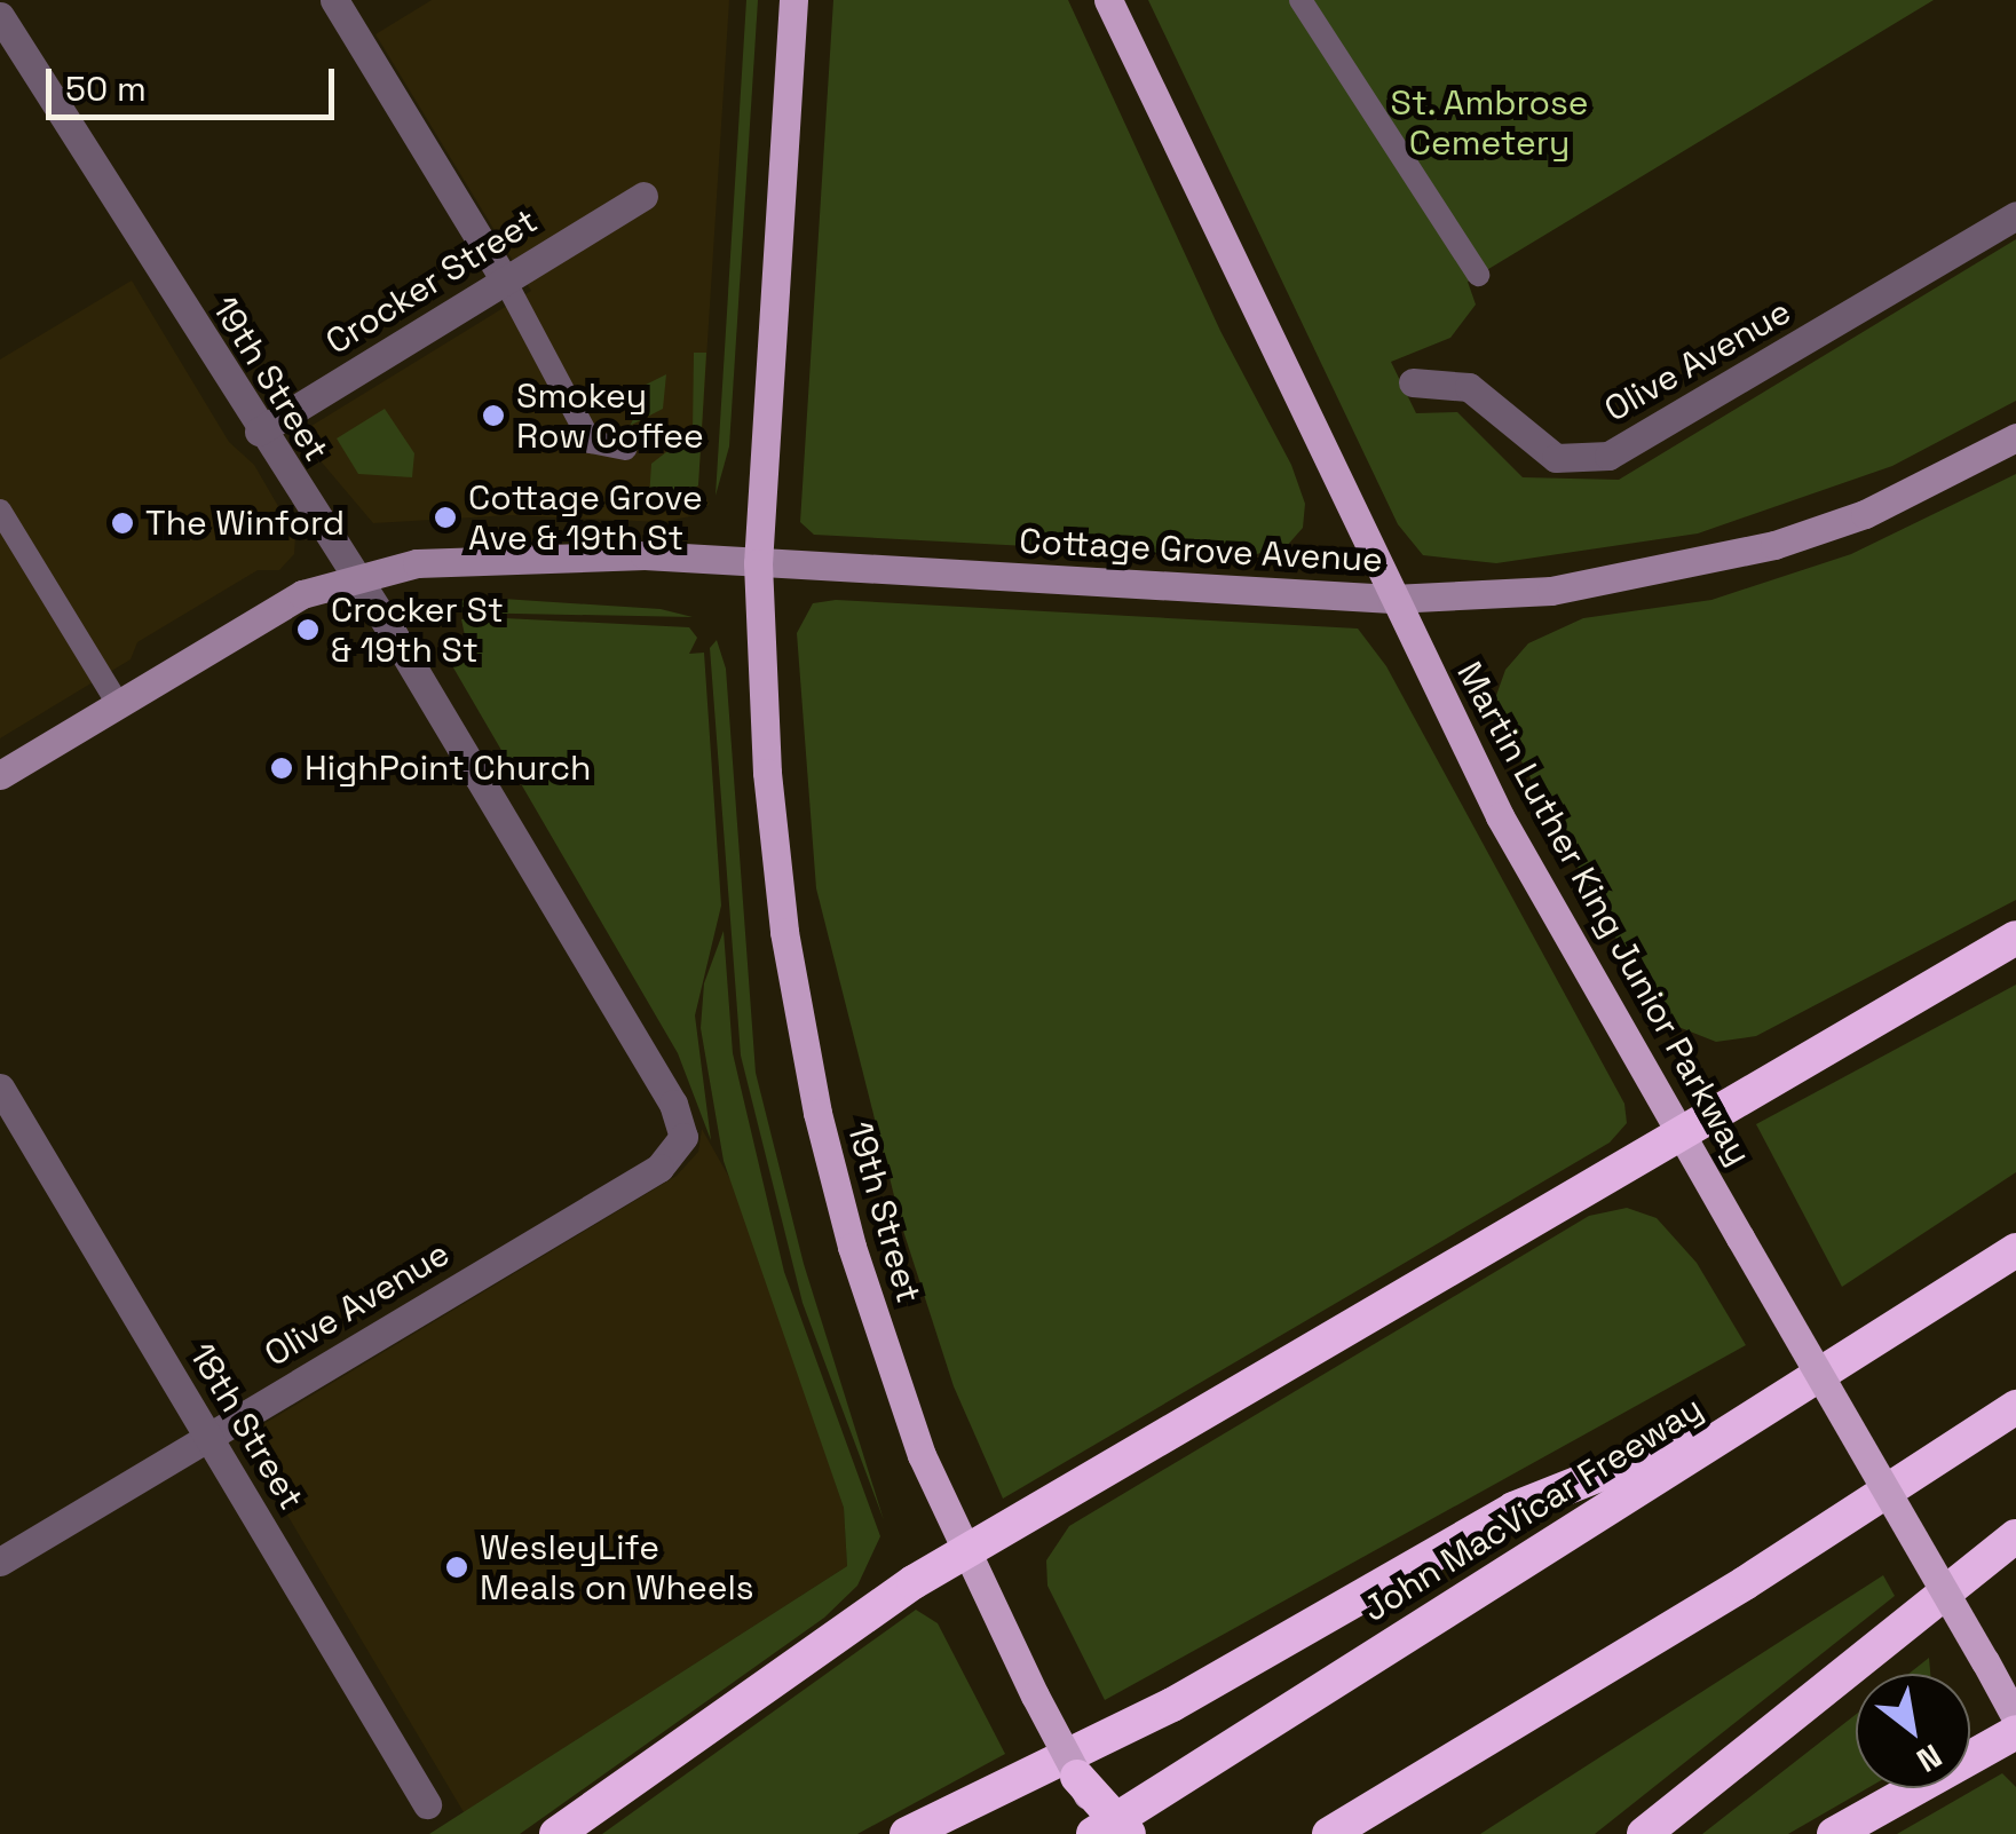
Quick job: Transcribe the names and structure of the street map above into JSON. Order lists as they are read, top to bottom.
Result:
{
  "streets": {
    "highway": ["John MacVicar Freeway"],
    "main road": ["19th Street", "Martin Luther King Junior Parkway"],
    "street": [
      "Crocker Street",
      "Olive Avenue",
      "Cottage Grove Avenue",
      "18th Street"
    ]
  },
  "crossings": [
    ["Crocker Street", "19th Street"],
    ["Olive Avenue", "19th Street"],
    ["Olive Avenue", "18th Street"],
    ["19th Street", "Cottage Grove Avenue"],
    ["Cottage Grove Avenue", "Martin Luther King Junior Parkway"]
  ],
  "parks": ["St. Ambrose Cemetery"],
  "places": [
    "Smokey Row Coffee",
    "Cottage Grove Ave & 19th St",
    "The Winford",
    "Crocker St & 19th St",
    "HighPoint Church",
    "WesleyLife Meals on Wheels"
  ],
  "scale_bar": "50 m",
  "north": "bottom right"
}
